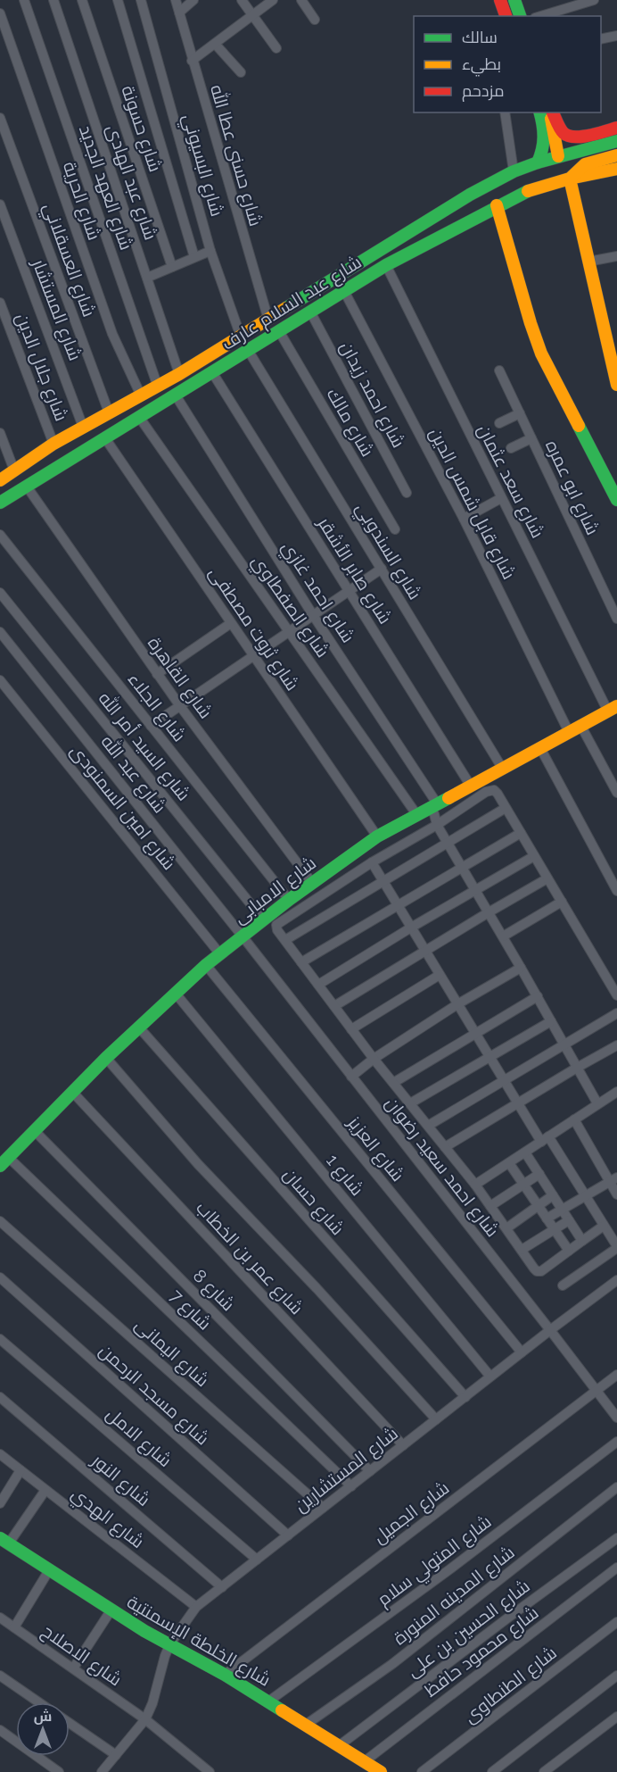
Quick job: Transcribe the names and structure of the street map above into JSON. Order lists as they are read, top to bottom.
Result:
{
  "streets": {
    "main road": ["شارع عبد السلام عارف", "شارع الامبابى", "شارع الخلطة الإسمنتية"],
    "street": [
      "شارع حسونة",
      "شارع حسنى عطا الله",
      "شارع البسيوني",
      "شارع عبد الهادى",
      "شارع العهد الجديد",
      "شارع الحرية",
      "شارع العسقلاني",
      "شارع المستشار",
      "شارع جلال الدين",
      "شارع احمد زيدان",
      "شارع مالك",
      "شارع سعد عثمان",
      "شارع ابو عمره",
      "شارع قابل شمس الدين",
      "شارع السندوبي",
      "شارع صابر الأشقر",
      "شارع احمد غازي",
      "شارع الصفطاوي",
      "شارع ثروت مصطفى",
      "شارع القاهرة",
      "شارع الجلاء",
      "شارع السيد أمر الله",
      "شارع عبد الله",
      "شارع امين السمنودى",
      "شارع العزيز",
      "شارع احمد سعيد رضوان",
      "شارع 1",
      "شارع حسان",
      "شارع عمر بن الخطاب",
      "شارع 8",
      "شارع 7",
      "شارع اليمانى",
      "شارع مسجد الرحمن",
      "شارع الامل",
      "شارع المستشارين",
      "شارع النور",
      "شارع الجميل",
      "شارع الهدي",
      "شارع المتولي سلام",
      "شارع المدينه المنورة",
      "شارع الحسين بن على",
      "شارع محمود حافظ",
      "شارع الاصلاح",
      "شارع الطنطاوى"
    ]
  },
  "crossings": [
    ["شارع حسنى عطا الله", "شارع عبد السلام عارف"],
    ["شارع البسيوني", "شارع عبد السلام عارف"],
    ["شارع عبد الهادى", "شارع عبد السلام عارف"],
    ["شارع العهد الجديد", "شارع عبد السلام عارف"],
    ["شارع الحرية", "شارع عبد السلام عارف"],
    ["شارع العسقلاني", "شارع عبد السلام عارف"],
    ["شارع عبد السلام عارف", "شارع المستشار"],
    ["شارع عبد السلام عارف", "شارع جلال الدين"],
    ["شارع عبد السلام عارف", "شارع احمد زيدان"],
    ["شارع عبد السلام عارف", "شارع مالك"],
    ["شارع عبد السلام عارف", "شارع سعد عثمان"],
    ["شارع عبد السلام عارف", "شارع قابل شمس الدين"],
    ["شارع عبد السلام عارف", "شارع السندوبي"],
    ["شارع عبد السلام عارف", "شارع صابر الأشقر"],
    ["شارع عبد السلام عارف", "شارع احمد غازي"],
    ["شارع عبد السلام عارف", "شارع الصفطاوي"],
    ["شارع عبد السلام عارف", "شارع ثروت مصطفى"],
    ["شارع عبد السلام عارف", "شارع القاهرة"],
    ["شارع سعد عثمان", "شارع الامبابى"],
    ["شارع قابل شمس الدين", "شارع الامبابى"],
    ["شارع السندوبي", "شارع الامبابى"],
    ["شارع صابر الأشقر", "شارع الامبابى"],
    ["شارع احمد غازي", "شارع الامبابى"],
    ["شارع الصفطاوي", "شارع الامبابى"],
    ["شارع ثروت مصطفى", "شارع الامبابى"],
    ["شارع القاهرة", "شارع الامبابى"],
    ["شارع الجلاء", "شارع الامبابى"],
    ["شارع السيد أمر الله", "شارع الامبابى"],
    ["شارع عبد الله", "شارع الامبابى"],
    ["شارع عبد الله", "شارع احمد سعيد رضوان"],
    ["شارع امين السمنودى", "شارع الامبابى"],
    ["شارع الامبابى", "شارع العزيز"],
    ["شارع الامبابى", "شارع احمد سعيد رضوان"],
    ["شارع الامبابى", "شارع 1"],
    ["شارع الامبابى", "شارع حسان"],
    ["شارع الامبابى", "شارع عمر بن الخطاب"],
    ["شارع الامبابى", "شارع 8"],
    ["شارع الامبابى", "شارع 7"],
    ["شارع العزيز", "شارع المستشارين"],
    ["شارع احمد سعيد رضوان", "شارع المستشارين"],
    ["شارع احمد سعيد رضوان", "شارع الجميل"],
    ["شارع 1", "شارع المستشارين"],
    ["شارع حسان", "شارع المستشارين"],
    ["شارع عمر بن الخطاب", "شارع المستشارين"],
    ["شارع 8", "شارع المستشارين"],
    ["شارع 7", "شارع المستشارين"],
    ["شارع اليمانى", "شارع المستشارين"],
    ["شارع مسجد الرحمن", "شارع المستشارين"],
    ["شارع الامل", "شارع المستشارين"],
    ["شارع المستشارين", "شارع النور"],
    ["شارع المستشارين", "شارع الهدي"],
    ["شارع المستشارين", "شارع الخلطة الإسمنتية"],
    ["شارع المستشارين", "شارع الاصلاح"],
    ["شارع الجميل", "شارع الخلطة الإسمنتية"],
    ["شارع المتولي سلام", "شارع الخلطة الإسمنتية"],
    ["شارع المدينه المنورة", "شارع الخلطة الإسمنتية"],
    ["شارع الحسين بن على", "شارع الخلطة الإسمنتية"],
    ["شارع الخلطة الإسمنتية", "شارع محمود حافظ"]
  ],
  "legend": ["سالك", "بطيء", "مزدحم"],
  "north": "top"
}
